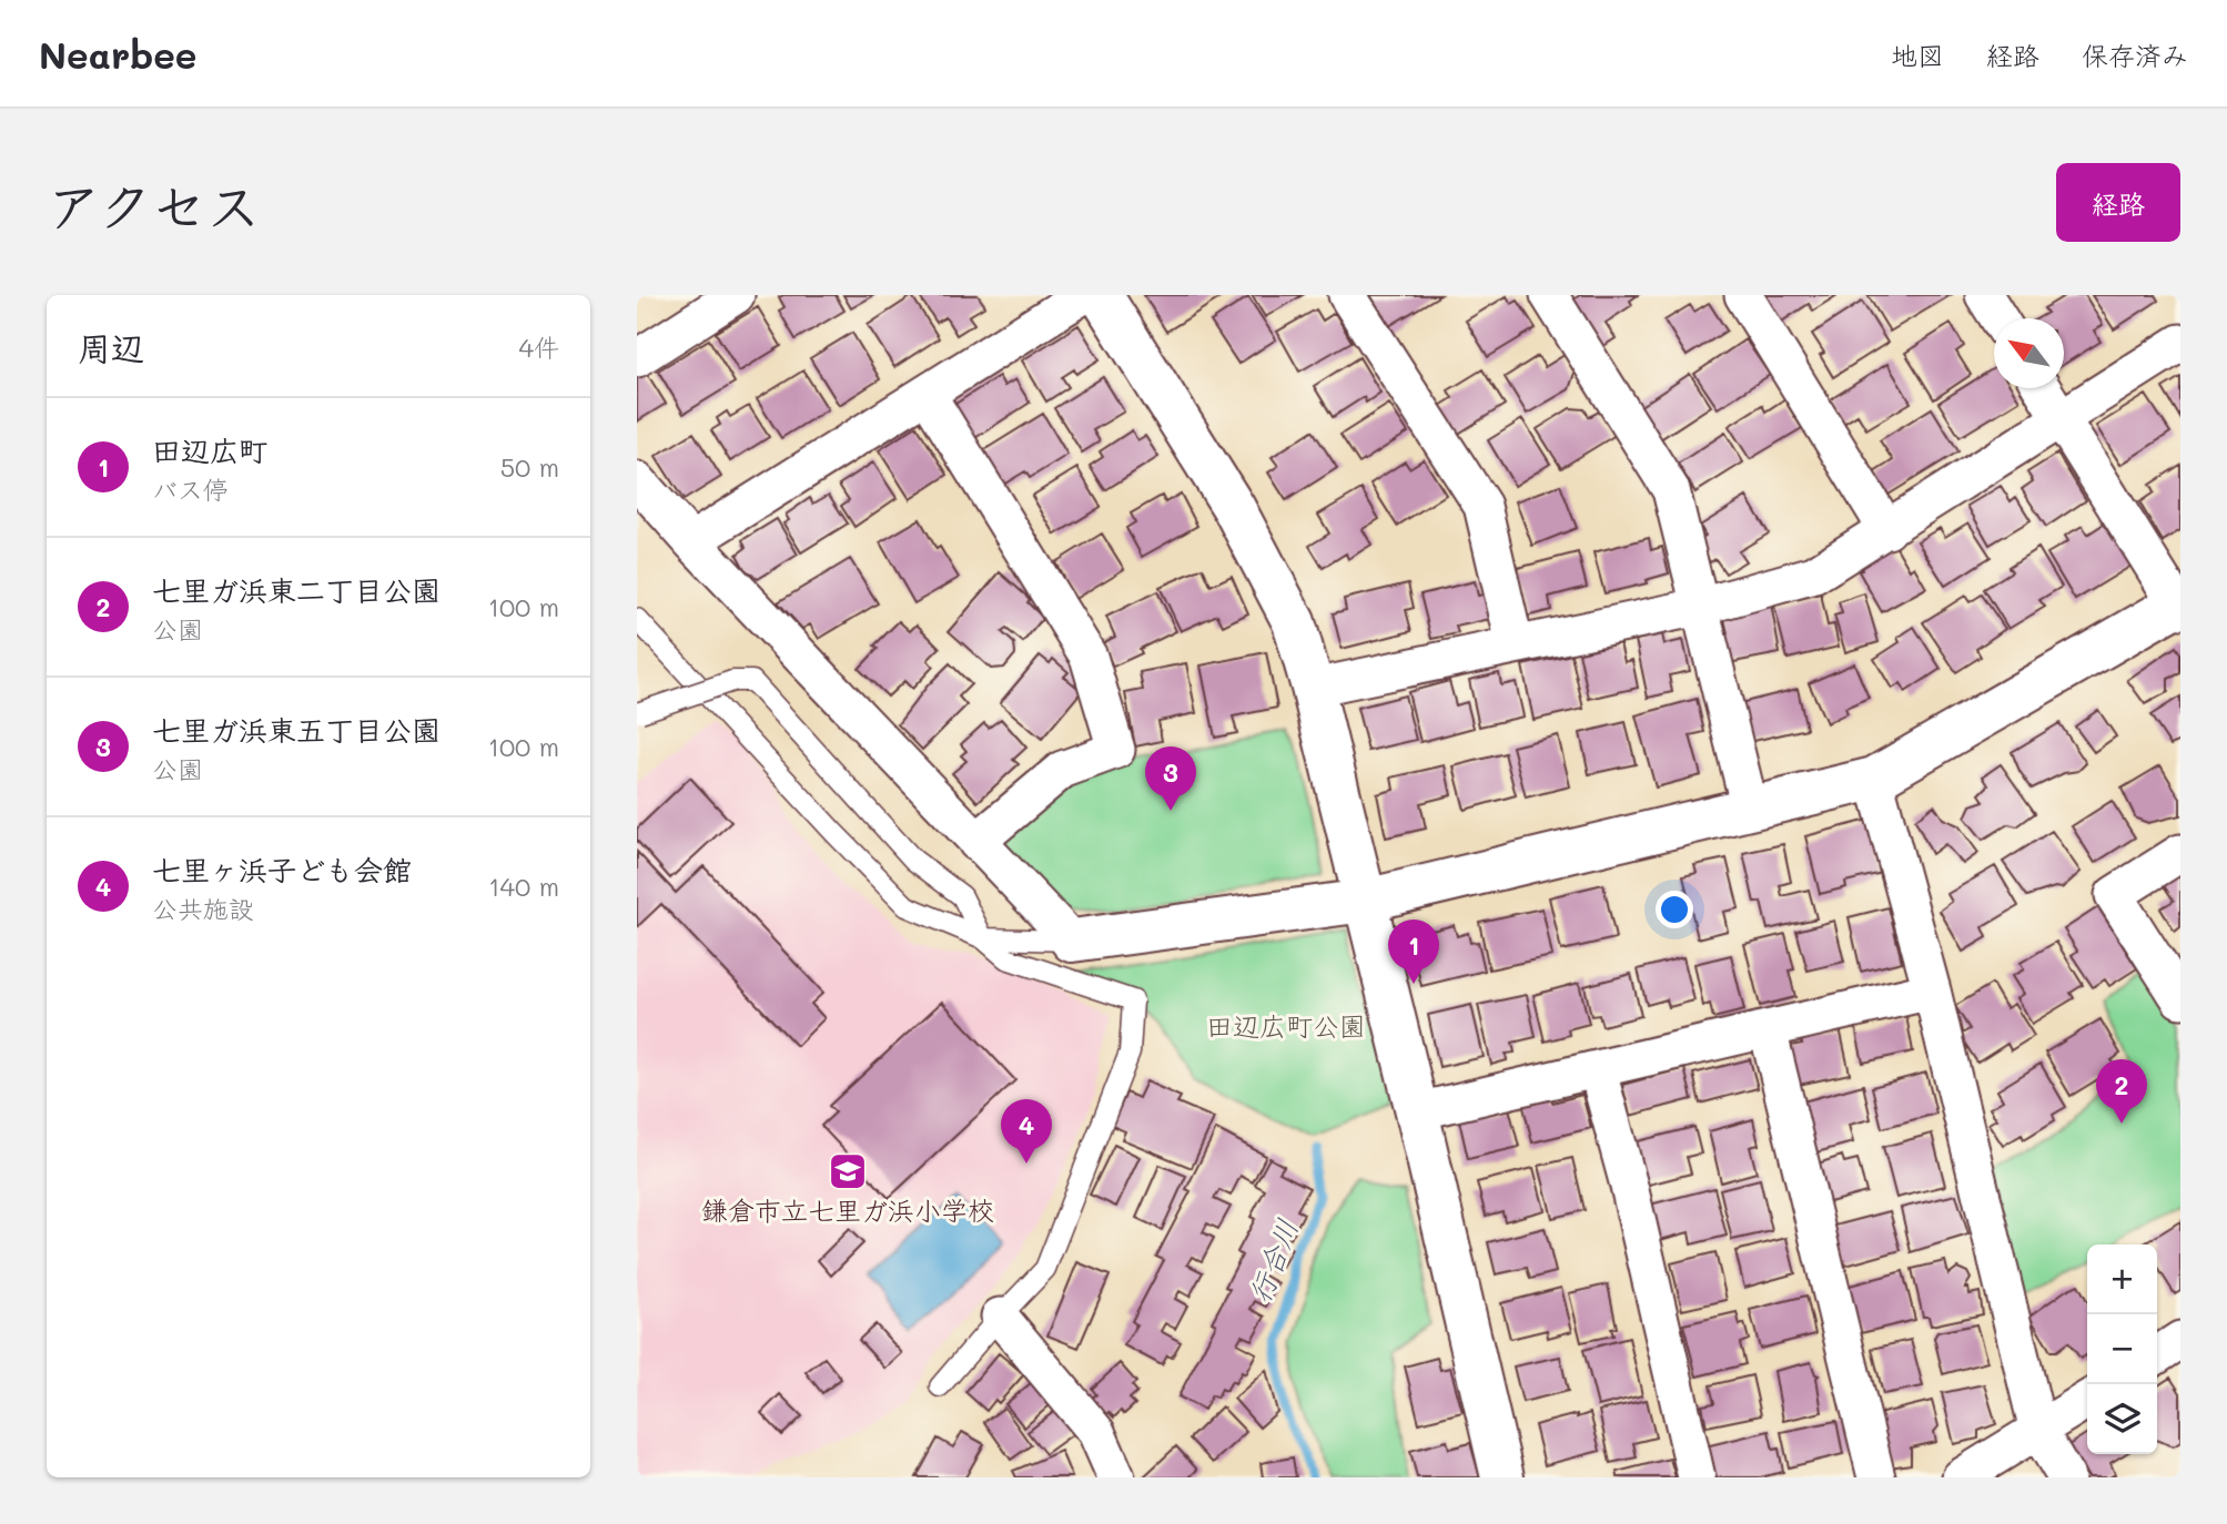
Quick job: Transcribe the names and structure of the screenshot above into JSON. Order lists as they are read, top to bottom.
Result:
{
  "water": ["行合川"],
  "parks": ["田辺広町公園"],
  "places": {
    "school or university": ["鎌倉市立七里ガ浜小学校"]
  },
  "north": "top left",
  "page": {
    "header": "Nearbee",
    "nav": ["地図", "経路", "保存済み"],
    "title": "アクセス",
    "buttons": "経路",
    "heading": ["周辺", "4件"],
    "list": [
      {
        "mark": "1",
        "name": "田辺広町",
        "note": "バス停",
        "value": "50 m"
      },
      {
        "mark": "2",
        "name": "七里ガ浜東二丁目公園",
        "note": "公園",
        "value": "100 m"
      },
      {
        "mark": "3",
        "name": "七里ガ浜東五丁目公園",
        "note": "公園",
        "value": "100 m"
      },
      {
        "mark": "4",
        "name": "七里ヶ浜子ども会館",
        "note": "公共施設",
        "value": "140 m"
      }
    ],
    "pins": [
      "3",
      "1",
      "2",
      "4"
    ],
    "map_buttons": ["+", "−"]
  }
}
